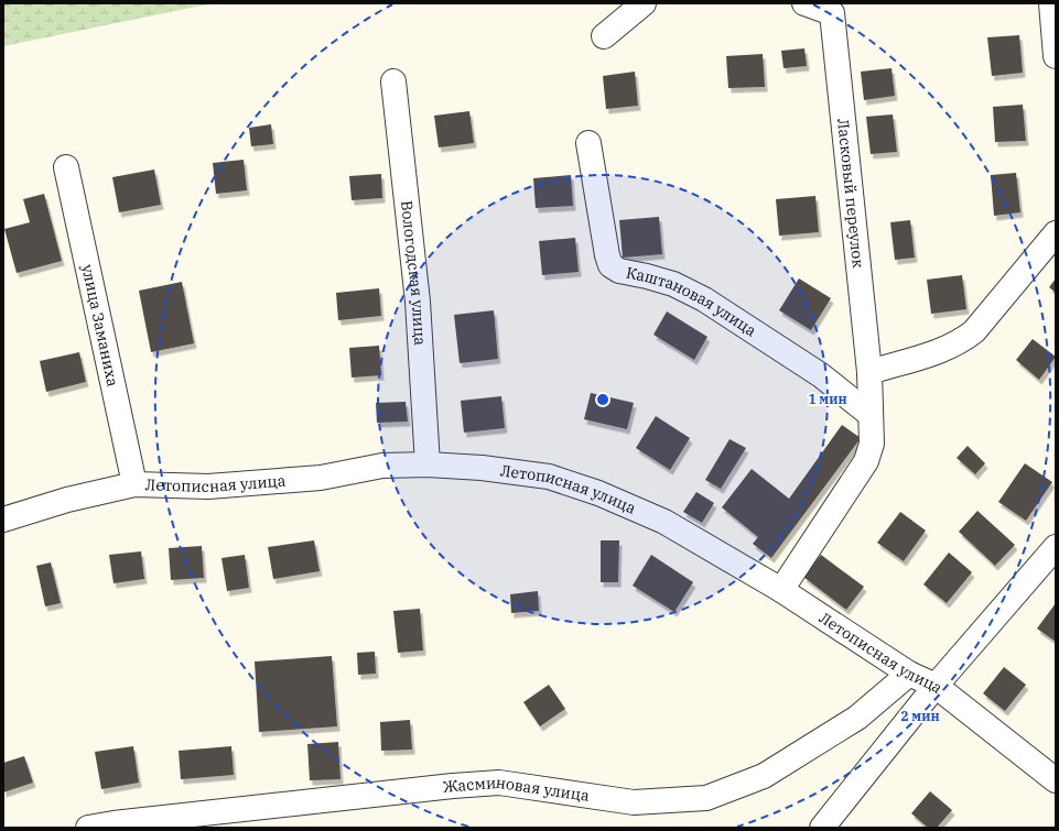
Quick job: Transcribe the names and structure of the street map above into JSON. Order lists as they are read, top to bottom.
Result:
{
  "streets": {
    "street": [
      "Ласковый переулок",
      "Вологодская улица",
      "Каштановая улица",
      "улица Заманиха",
      "Летописная улица",
      "Жасминовая улица"
    ]
  },
  "crossings": [
    ["Вологодская улица", "Летописная улица"],
    ["улица Заманиха", "Летописная улица"],
    ["Летописная улица", "Жасминовая улица"]
  ],
  "rings": ["1 мин", "2 мин"]
}
